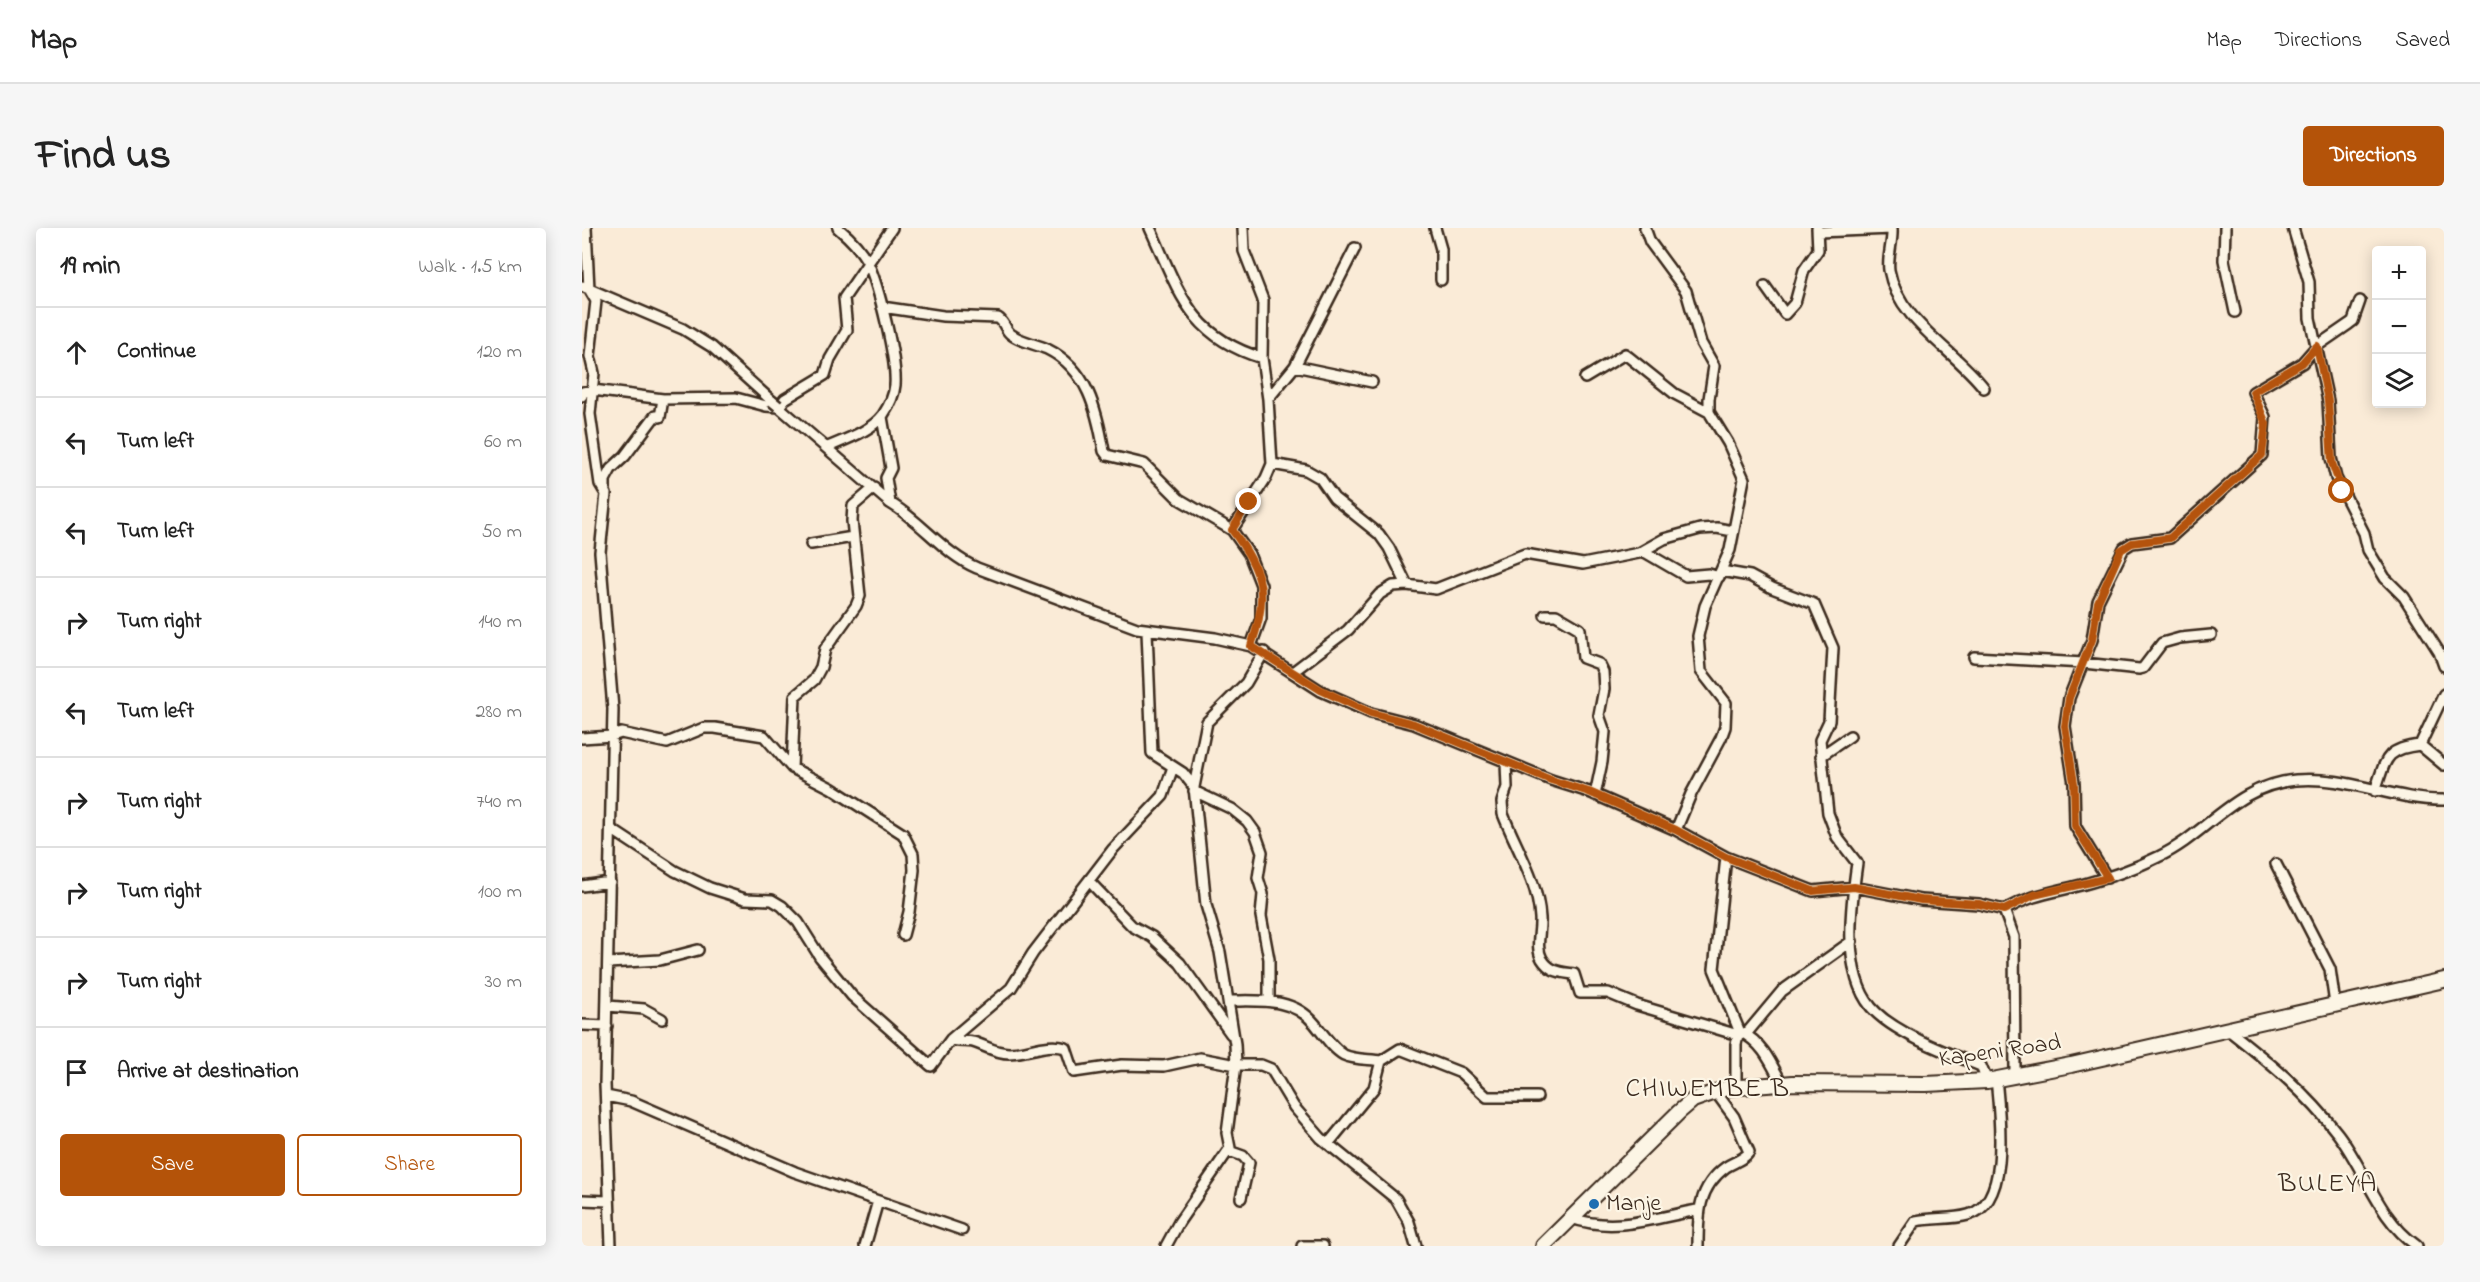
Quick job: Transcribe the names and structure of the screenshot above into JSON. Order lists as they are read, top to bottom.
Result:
{
  "streets": {
    "main road": ["Kapeni Road"]
  },
  "districts": ["CHIWEMBE B", "BULEYA"],
  "places": ["Manje"],
  "page": {
    "header": "Map",
    "nav": ["Map", "Directions", "Saved"],
    "title": "Find us",
    "buttons": [
      "Directions",
      ["Save", "Share"]
    ],
    "heading": ["19 min", "Walk · 1.5 km"],
    "map_buttons": ["+", "−"],
    "list": [
      ["Continue", "120 m"],
      ["Turn left", "60 m"],
      ["Turn left", "50 m"],
      ["Turn right", "140 m"],
      ["Turn left", "280 m"],
      ["Turn right", "740 m"],
      ["Turn right", "100 m"],
      ["Turn right", "30 m"],
      "Arrive at destination"
    ]
  }
}
